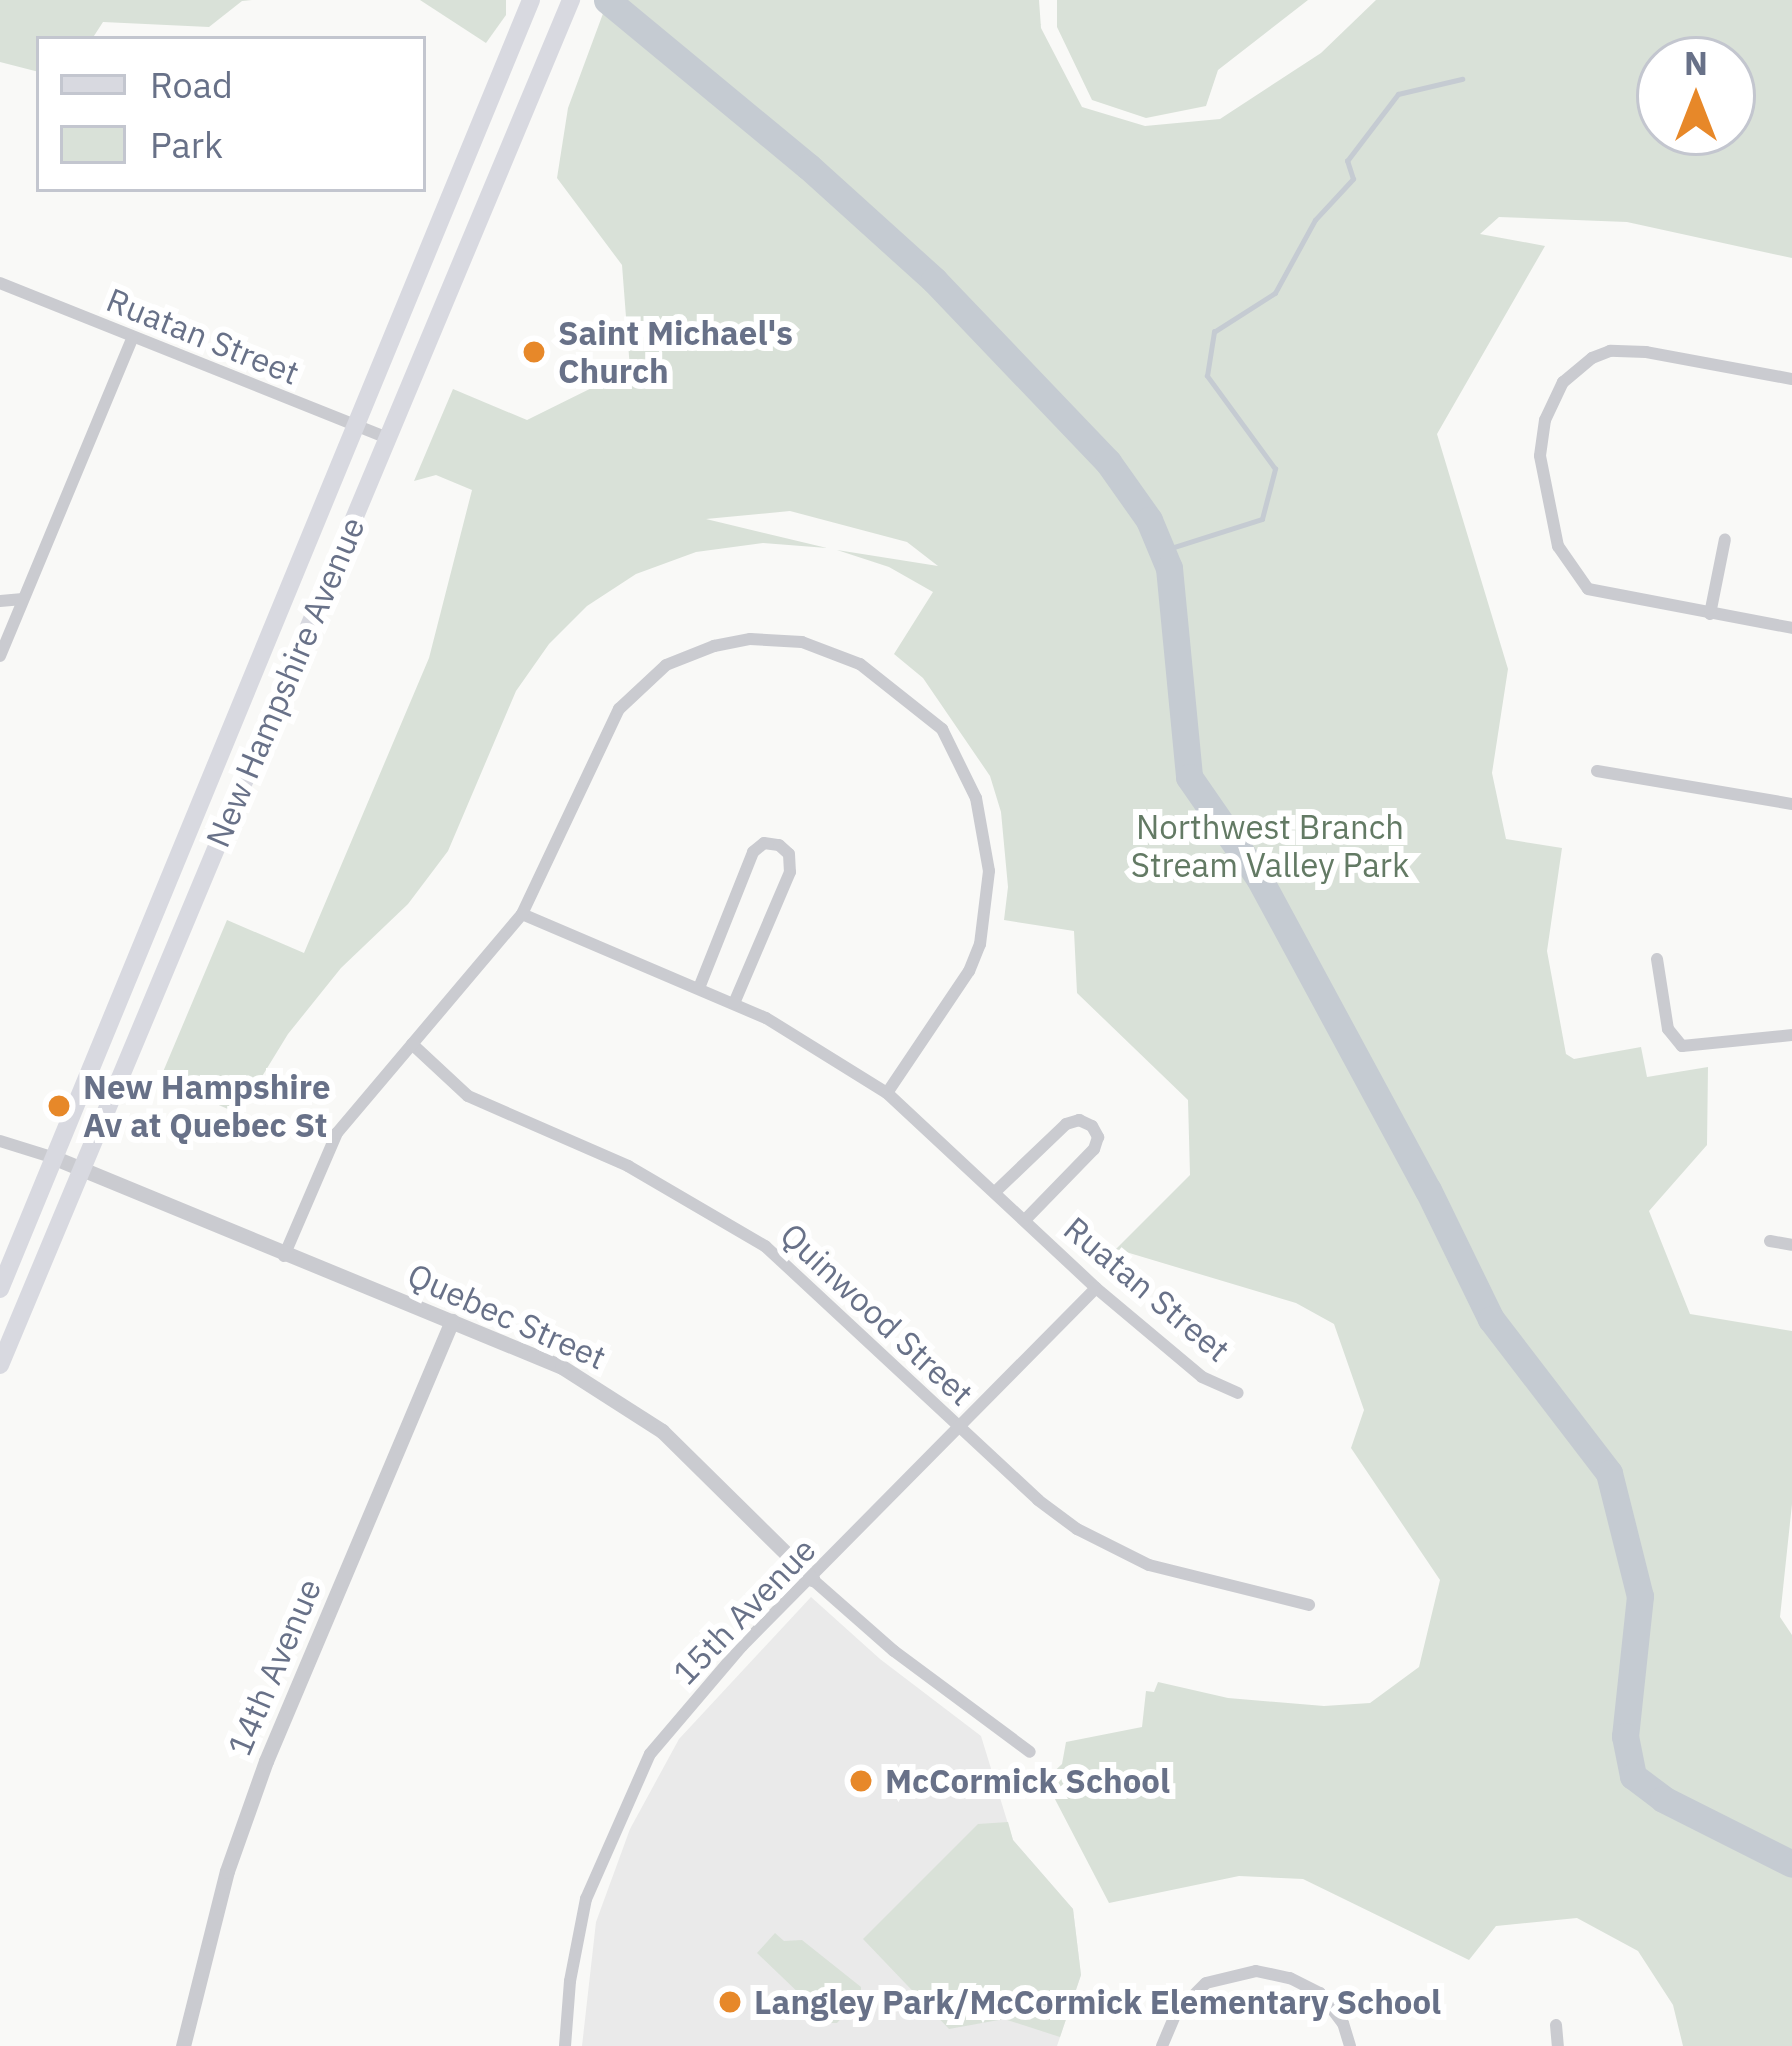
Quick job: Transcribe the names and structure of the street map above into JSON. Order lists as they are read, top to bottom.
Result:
{
  "streets": {
    "main road": ["New Hampshire Avenue"],
    "street": [
      "Ruatan Street",
      "Quinwood Street",
      "Quebec Street",
      "15th Avenue",
      "14th Avenue"
    ]
  },
  "crossings": [
    ["Ruatan Street", "New Hampshire Avenue"],
    ["Ruatan Street", "15th Avenue"],
    ["New Hampshire Avenue", "Quebec Street"],
    ["Quinwood Street", "15th Avenue"],
    ["Quebec Street", "15th Avenue"],
    ["Quebec Street", "14th Avenue"]
  ],
  "parks": ["Northwest Branch Stream Valley Park"],
  "places": [
    "Saint Michael's Church",
    "New Hampshire Av at Quebec St",
    "McCormick School",
    "Langley Park/McCormick Elementary School"
  ],
  "legend": ["Road", "Park"],
  "north": "top"
}
